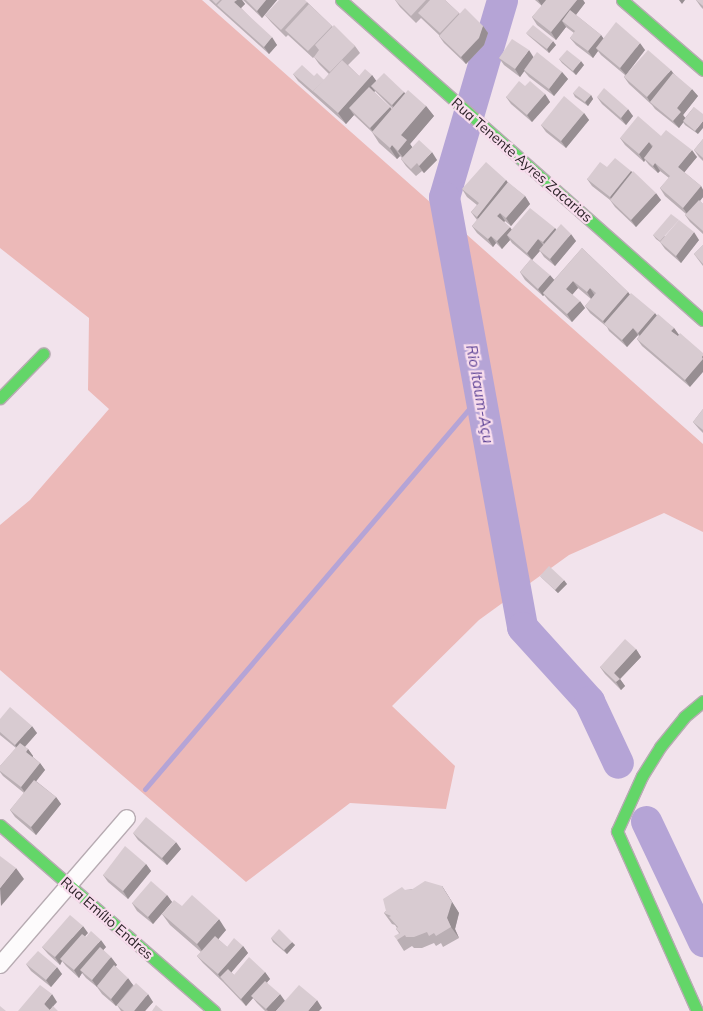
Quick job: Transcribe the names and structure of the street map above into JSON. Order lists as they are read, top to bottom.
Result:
{
  "streets": {
    "street": ["Rua Tenente Ayres Zacarias", "Rua Emílio Endres"]
  },
  "water": ["Rio Itaum-Açu"]
}
